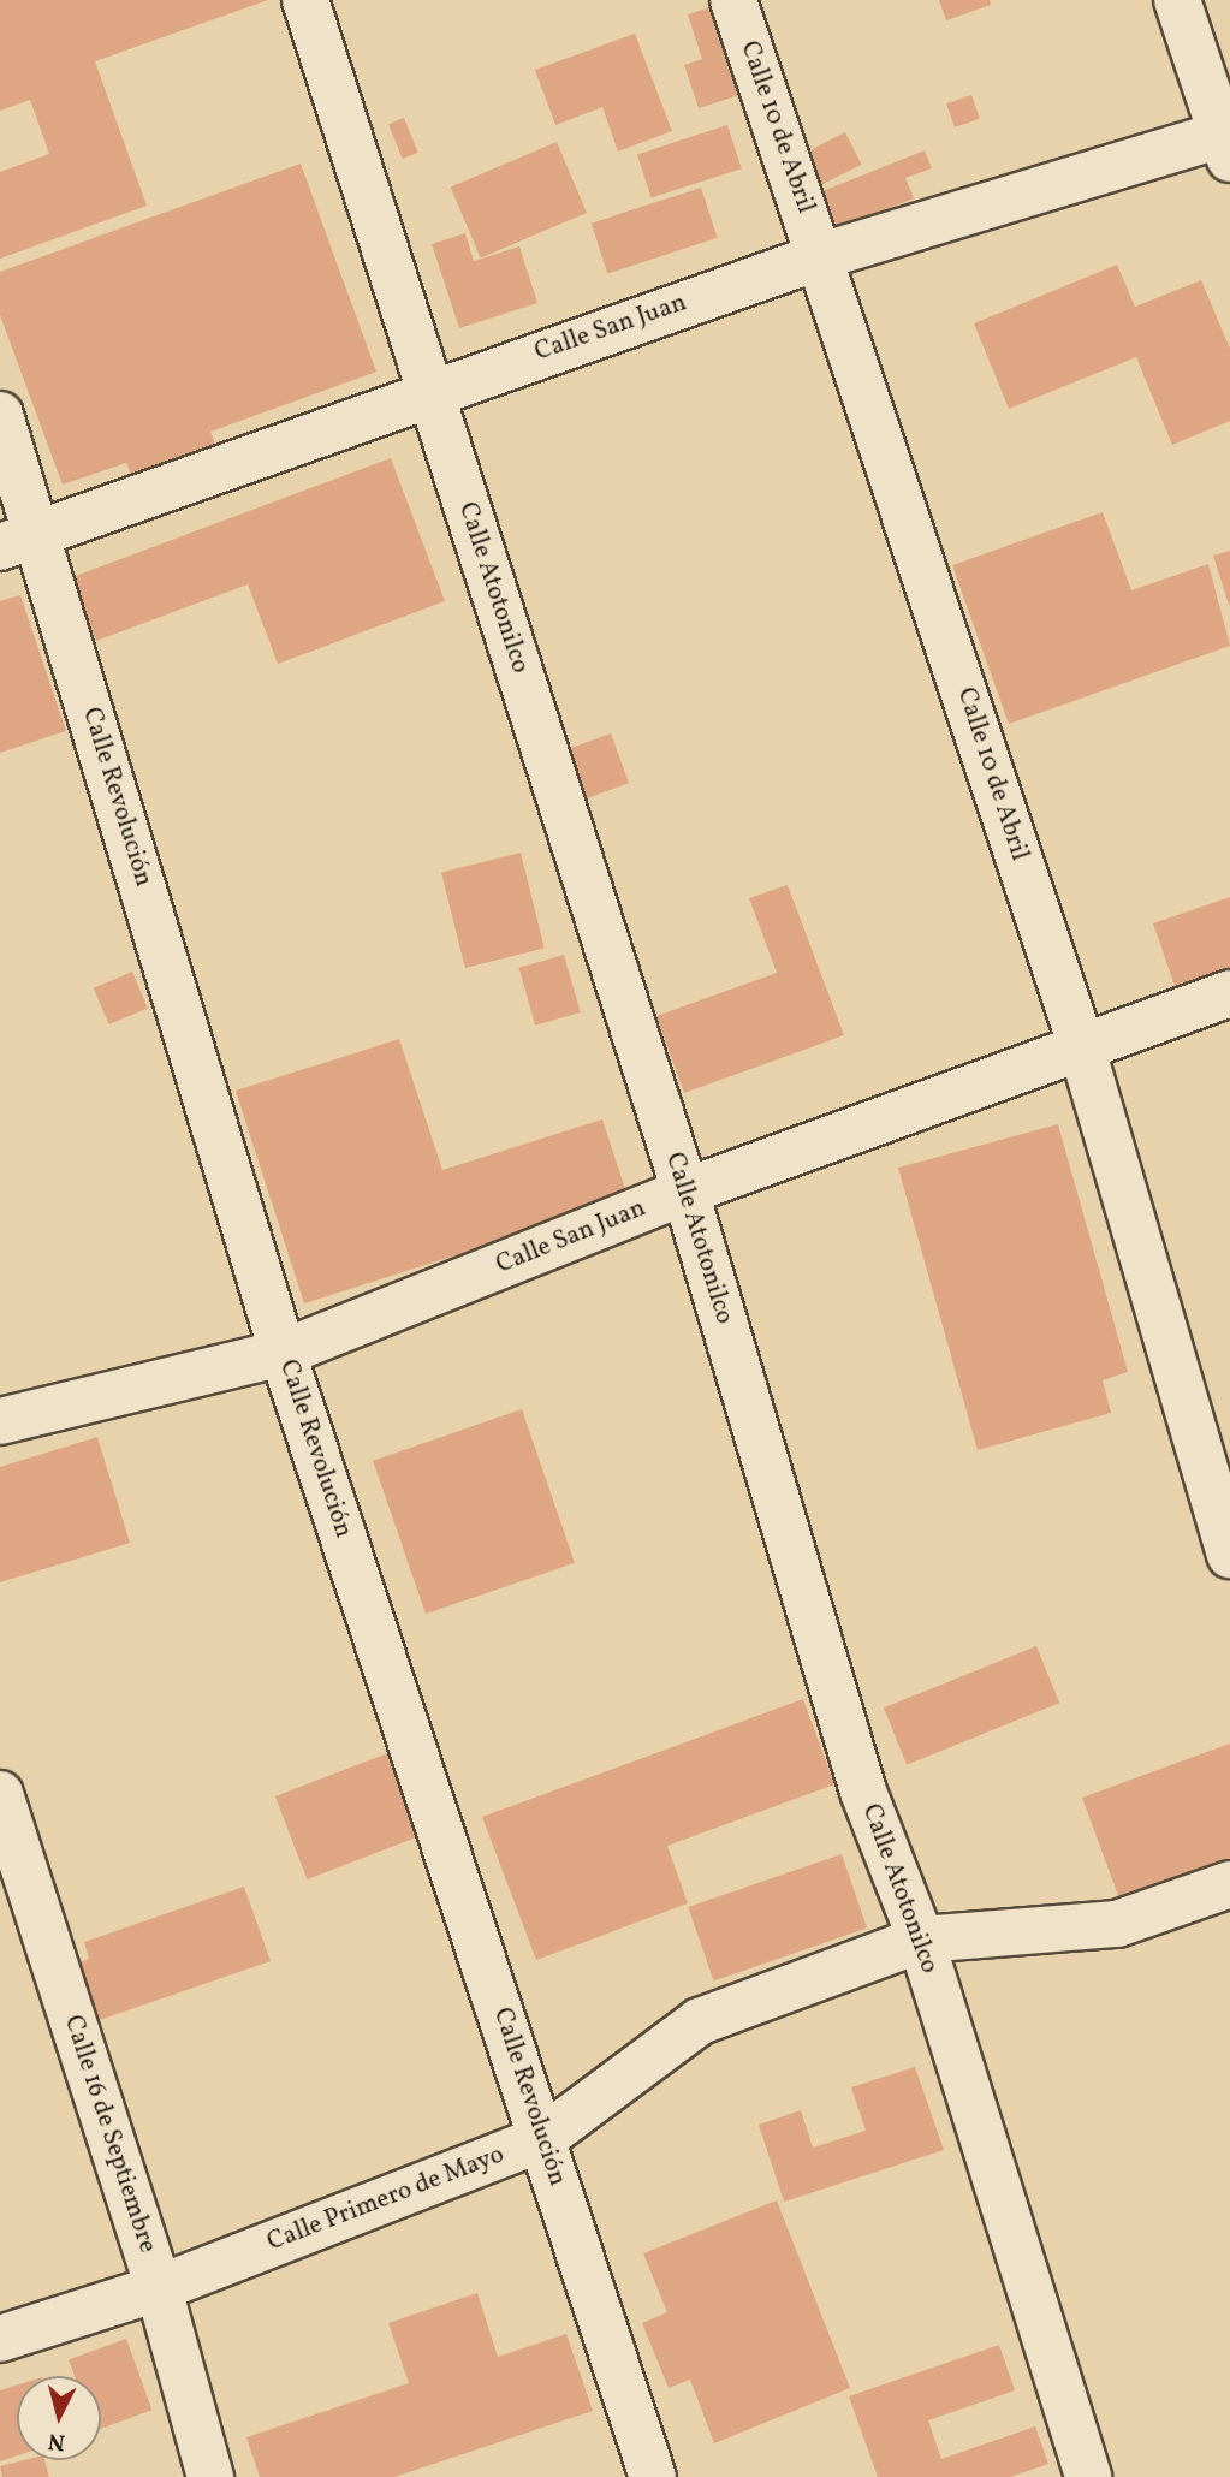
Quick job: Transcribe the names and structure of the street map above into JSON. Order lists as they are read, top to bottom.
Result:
{
  "streets": {
    "street": [
      "Calle 10 de Abril",
      "Calle San Juan",
      "Calle Atotonilco",
      "Calle Revolución",
      "Calle 16 de Septiembre",
      "Calle Primero de Mayo"
    ]
  },
  "crossings": [
    ["Calle 10 de Abril", "Calle San Juan"],
    ["Calle San Juan", "Calle Atotonilco"],
    ["Calle San Juan", "Calle Revolución"],
    ["Calle Atotonilco", "Calle Primero de Mayo"],
    ["Calle Revolución", "Calle Primero de Mayo"],
    ["Calle 16 de Septiembre", "Calle Primero de Mayo"]
  ],
  "north": "bottom"
}
